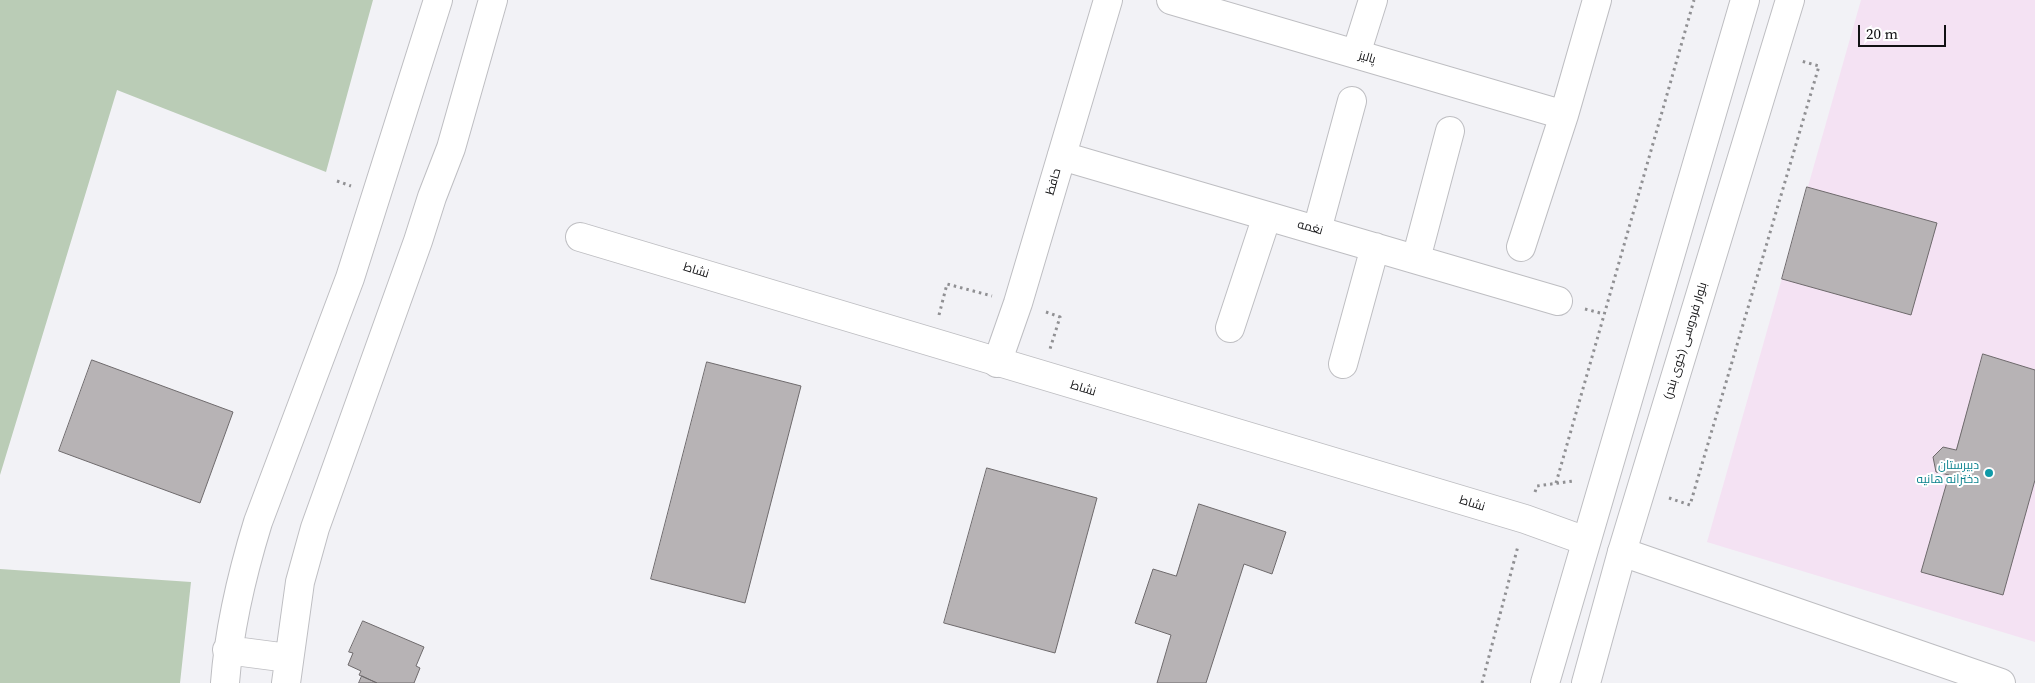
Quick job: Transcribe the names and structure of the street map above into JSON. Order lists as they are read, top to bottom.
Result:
{
  "streets": {
    "street": [
      "پالیز",
      "حافظ",
      "نغمه",
      "نشاط",
      "بلوار فردوسی (کوی بندر)"
    ]
  },
  "crossings": [
    ["حافظ", "نغمه"],
    ["حافظ", "نشاط"],
    ["نشاط", "بلوار فردوسی (کوی بندر)"]
  ],
  "places": ["دبیرستان دخترانه هانیه"],
  "scale_bar": "20 m"
}
